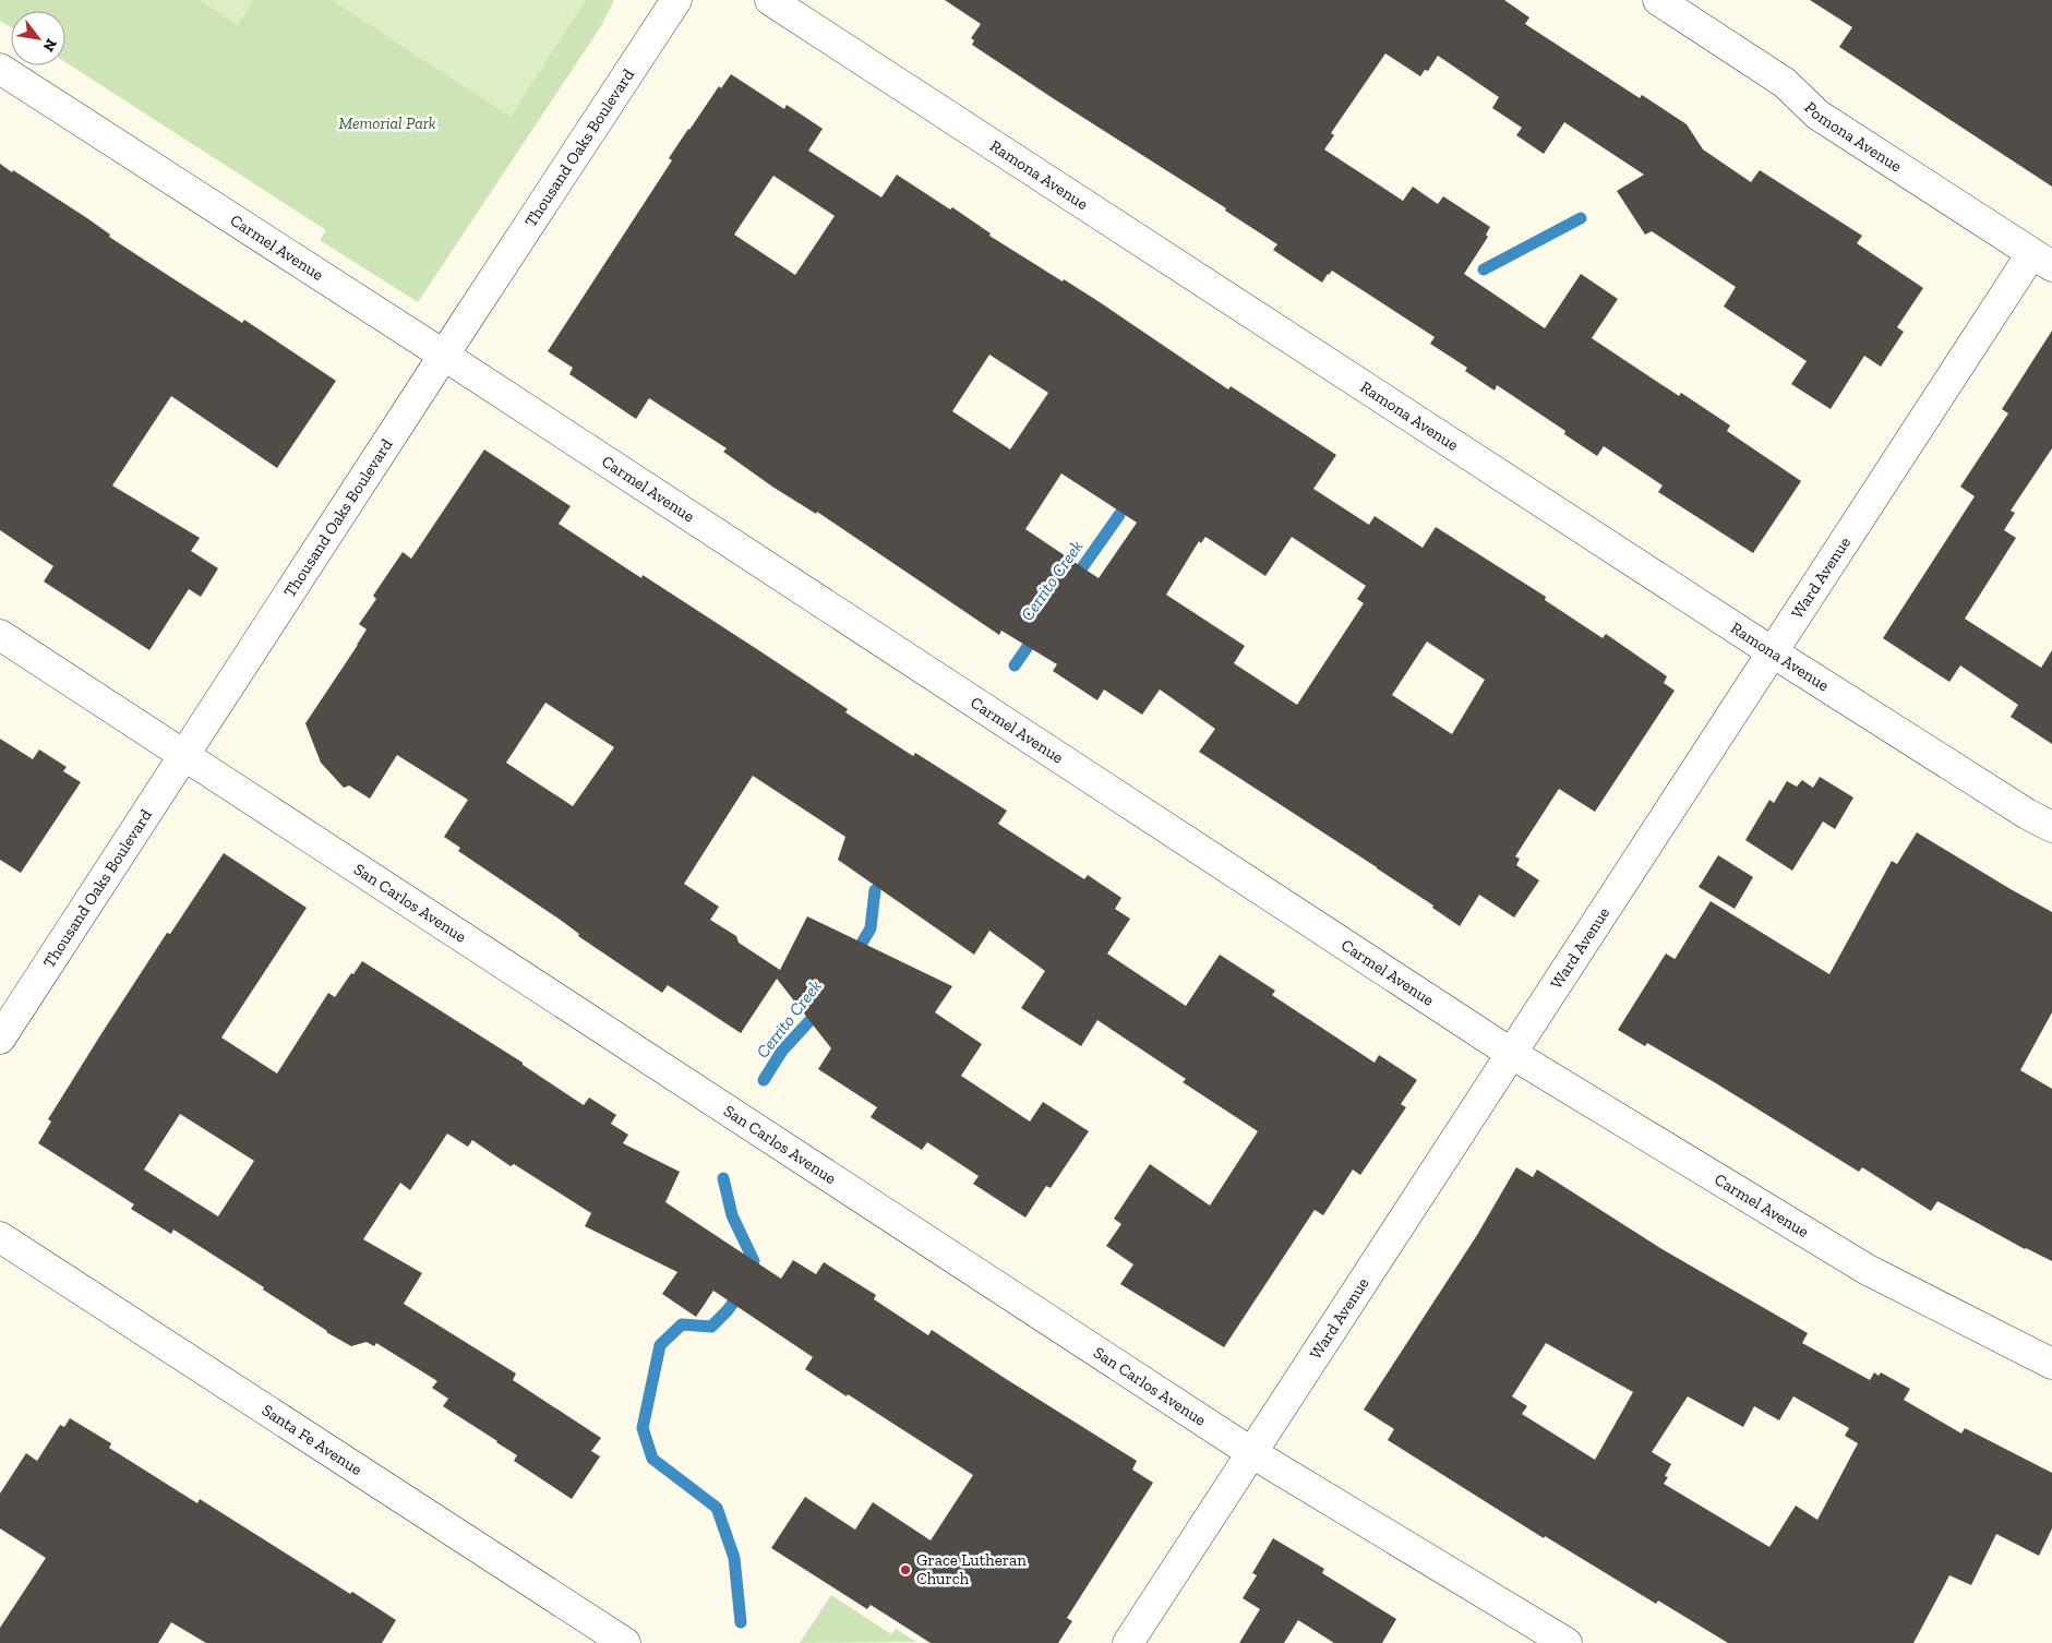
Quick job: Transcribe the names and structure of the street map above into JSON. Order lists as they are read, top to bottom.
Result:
{
  "streets": {
    "street": [
      "Pomona Avenue",
      "Thousand Oaks Boulevard",
      "Ramona Avenue",
      "Carmel Avenue",
      "Ward Avenue",
      "San Carlos Avenue",
      "Santa Fe Avenue"
    ]
  },
  "crossings": [
    ["Pomona Avenue", "Ward Avenue"],
    ["Thousand Oaks Boulevard", "Carmel Avenue"],
    ["Thousand Oaks Boulevard", "San Carlos Avenue"],
    ["Ramona Avenue", "Ward Avenue"],
    ["Carmel Avenue", "Ward Avenue"],
    ["Ward Avenue", "San Carlos Avenue"]
  ],
  "water": ["Cerrito Creek"],
  "parks": ["Memorial Park"],
  "places": ["Grace Lutheran Church"],
  "north": "bottom right"
}
